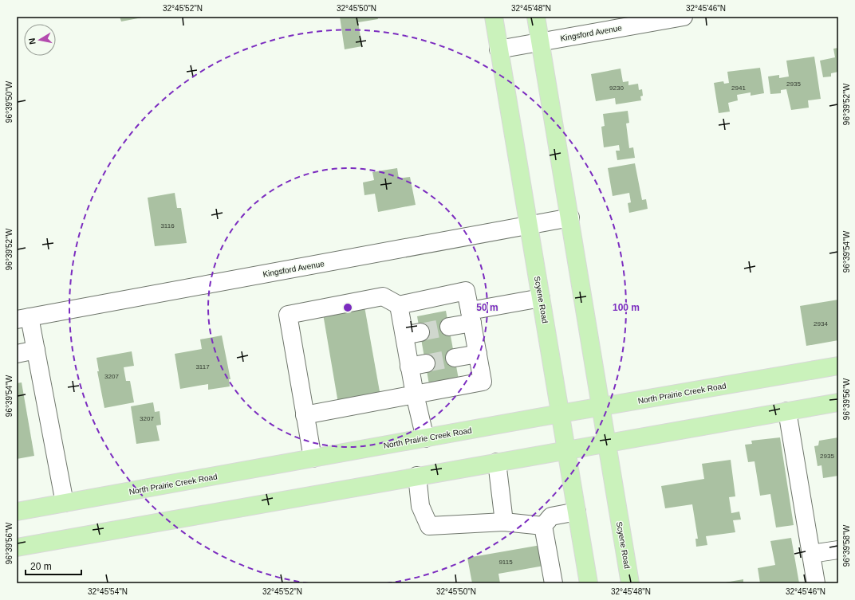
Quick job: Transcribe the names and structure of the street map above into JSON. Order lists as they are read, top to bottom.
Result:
{
  "streets": {
    "main road": ["Scyene Road", "North Prairie Creek Road"],
    "street": ["Kingsford Avenue"]
  },
  "crossings": [
    ["Kingsford Avenue", "Scyene Road"],
    ["Scyene Road", "North Prairie Creek Road"]
  ],
  "house_numbers": [
    "2935",
    "9230",
    "2941",
    "3116",
    "2934",
    "3117",
    "3207",
    "3207",
    "2935",
    "9115"
  ],
  "scale_bar": "20 m",
  "north": "left",
  "coordinates": [
    "32°45'52\"N",
    "32°45'50\"N",
    "32°45'48\"N",
    "32°45'46\"N",
    "96°39'50\"W",
    "96°39'52\"W",
    "96°39'54\"W",
    "96°39'56\"W",
    "96°39'58\"W",
    "32°45'54\"N"
  ],
  "rings": ["50 m", "100 m"]
}
